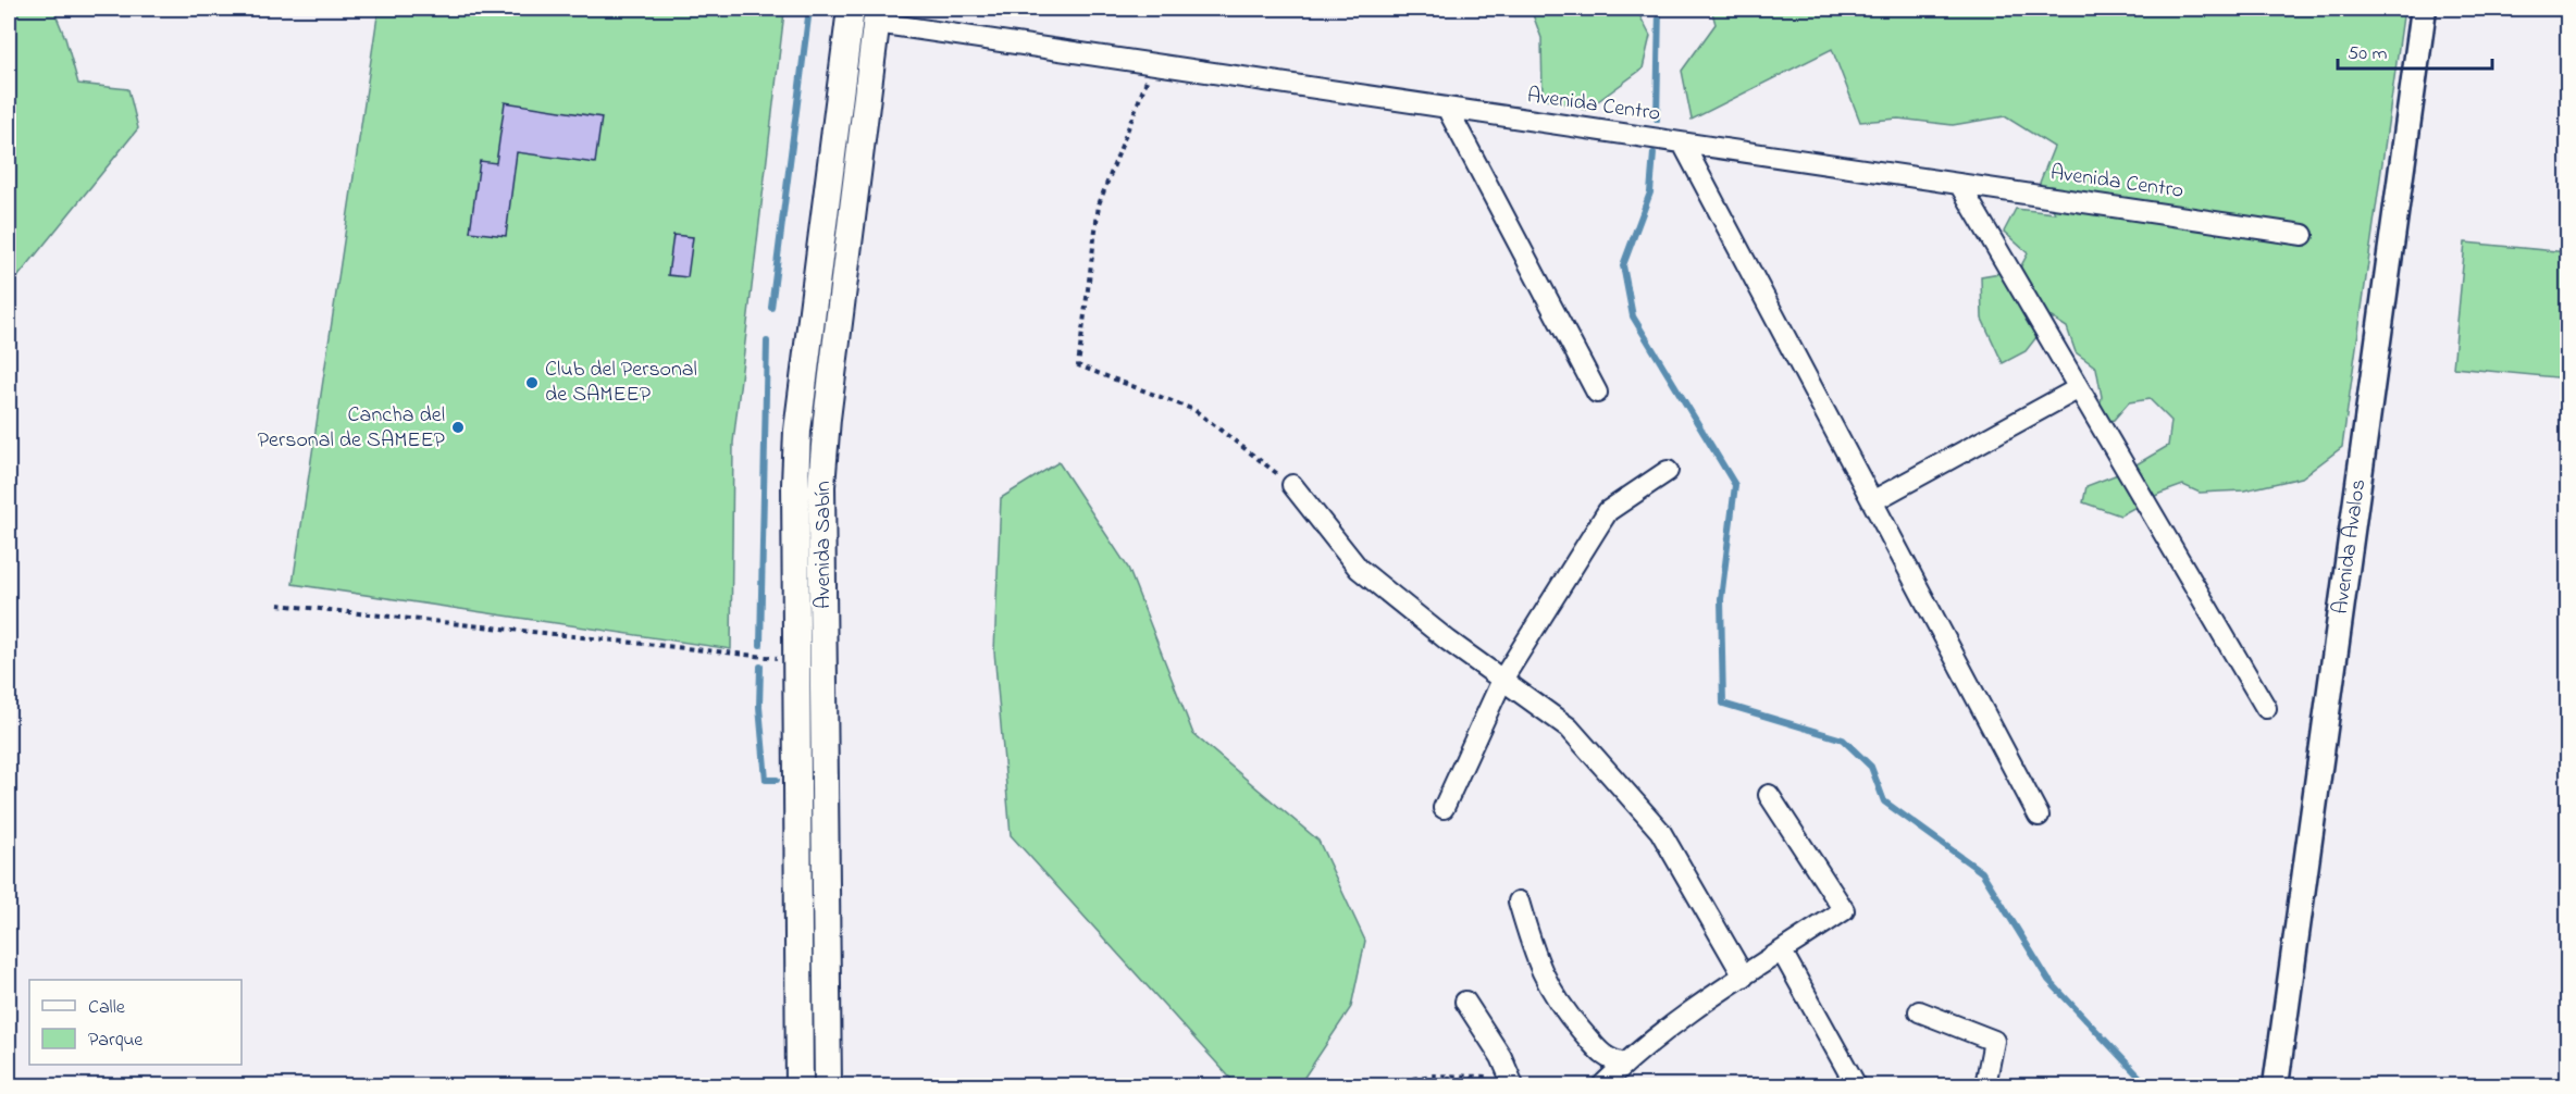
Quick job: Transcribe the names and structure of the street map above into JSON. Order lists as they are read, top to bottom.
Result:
{
  "streets": {
    "main road": ["Avenida Sabín"],
    "street": ["Avenida Centro", "Avenida Ávalos"]
  },
  "crossings": [
    ["Avenida Centro", "Avenida Sabín"]
  ],
  "places": ["Club del Personal de SAMEEP", "Cancha del Personal de SAMEEP"],
  "legend": ["Calle", "Parque"],
  "scale_bar": "50 m"
}
